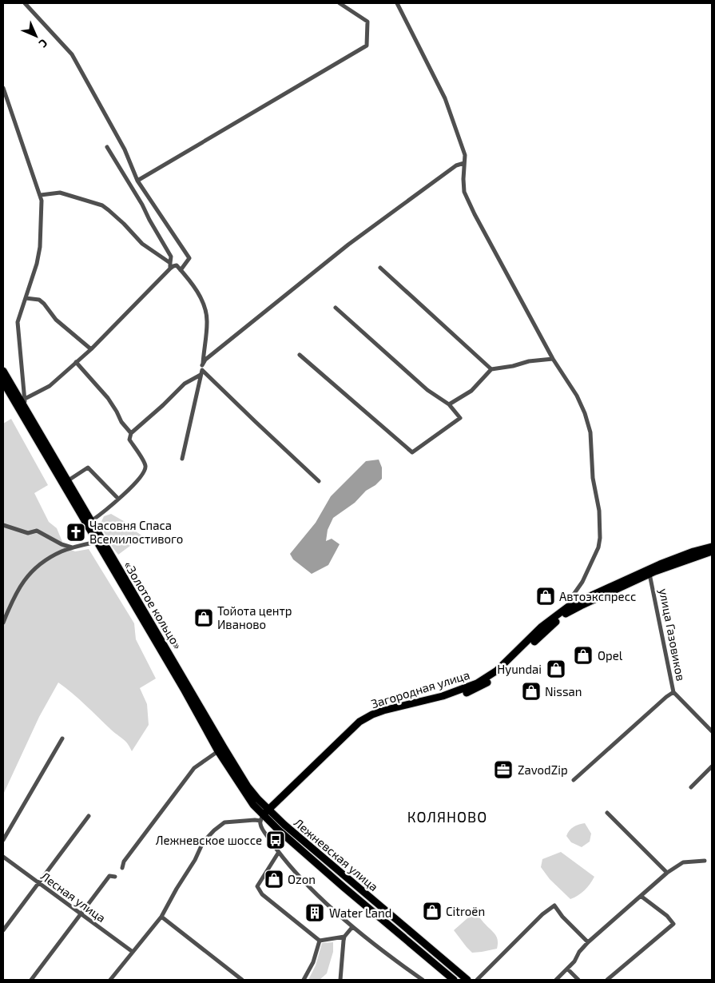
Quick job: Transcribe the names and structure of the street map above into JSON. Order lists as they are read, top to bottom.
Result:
{
  "streets": {
    "main road": ["«Золотое кольцо»", "Загородная улица", "Лежневская улица"],
    "street": ["улица Газовиков", "Лесная улица"]
  },
  "crossings": [
    ["«Золотое кольцо»", "Лежневская улица"],
    ["Загородная улица", "Лежневская улица"]
  ],
  "districts": ["КОЛЯНОВО"],
  "places": {
    "church": ["Часовня Спаса Всемилостивого"],
    "shop": [
      "Автоэкспресс",
      "Тойота центр Иваново",
      "Opel",
      "Hyundai",
      "Nissan",
      "Ozon",
      "Citroën"
    ],
    "office": ["ZavodZip"],
    "bus stop": ["Лежневское шоссе"],
    "building": ["Water Land"]
  },
  "north": "bottom right"
}
